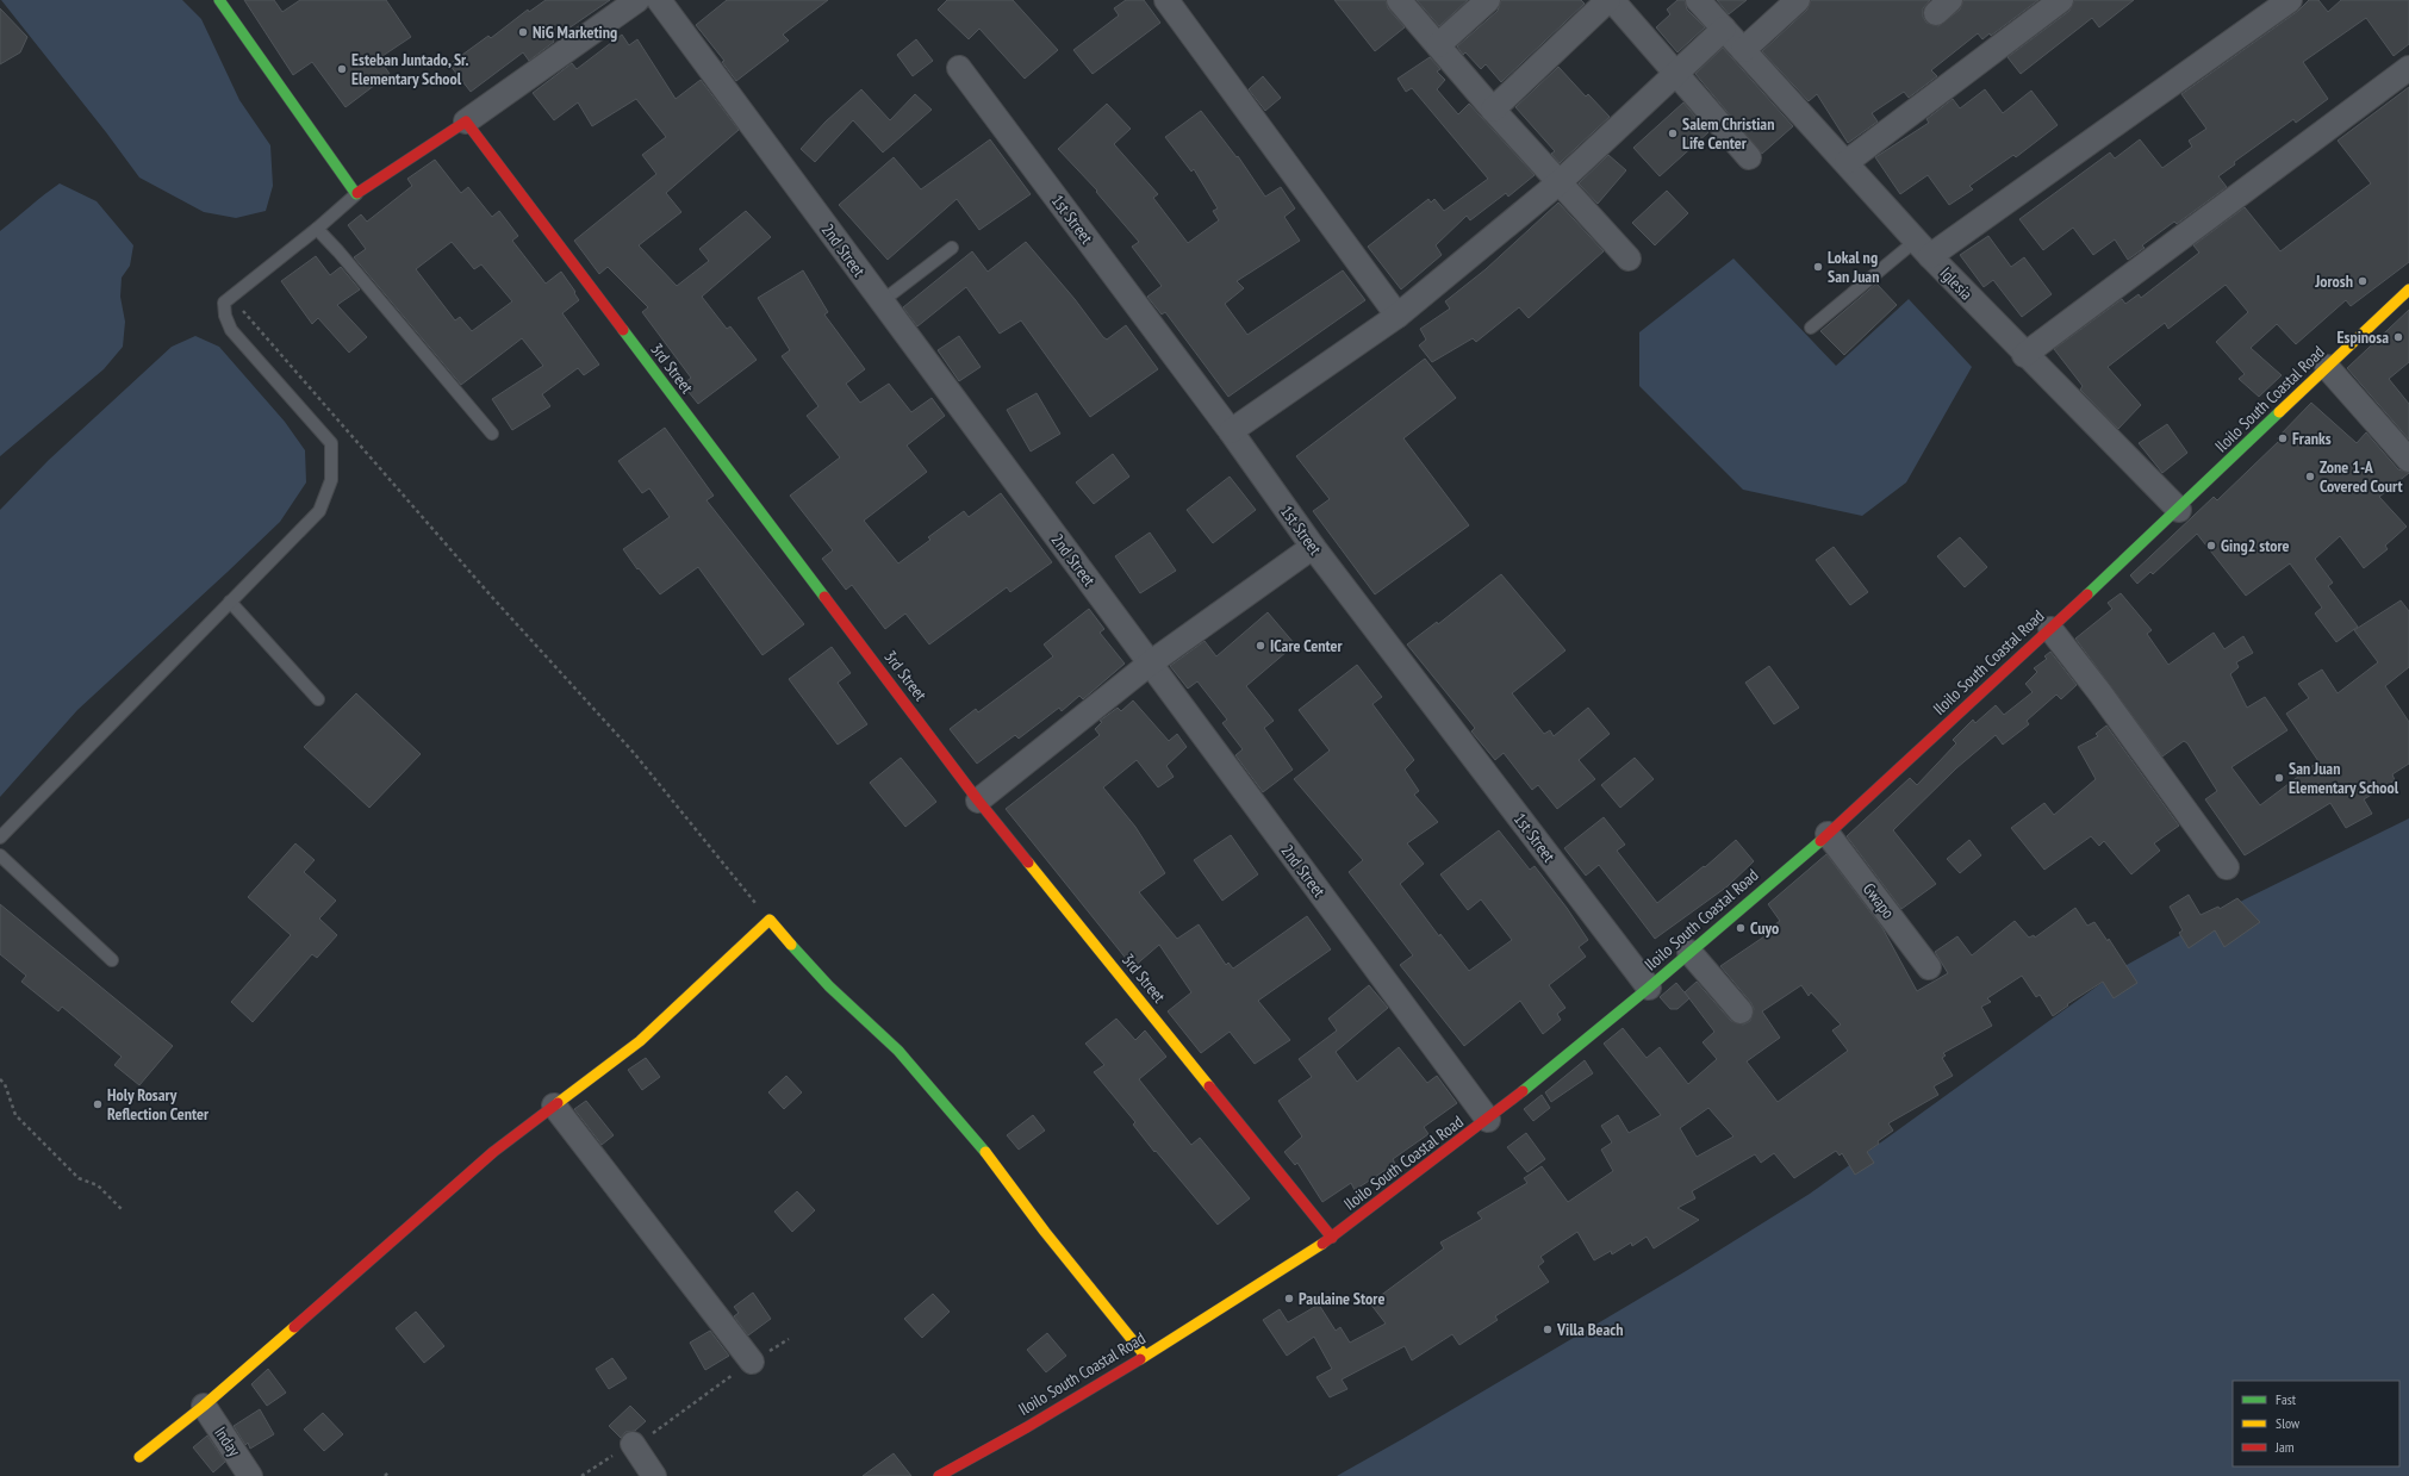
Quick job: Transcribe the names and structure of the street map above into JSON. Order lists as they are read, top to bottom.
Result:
{
  "streets": {
    "street": [
      "1st Street",
      "2nd Street",
      "Iglesia",
      "3rd Street",
      "Iloilo South Coastal Road",
      "Gwapo",
      "Inday"
    ]
  },
  "crossings": [
    ["1st Street", "Iloilo South Coastal Road"],
    ["2nd Street", "Iloilo South Coastal Road"],
    ["Iglesia", "Iloilo South Coastal Road"],
    ["3rd Street", "Iloilo South Coastal Road"],
    ["Iloilo South Coastal Road", "Gwapo"]
  ],
  "places": [
    "NiG Marketing",
    "Esteban Juntado, Sr. Elementary School",
    "Salem Christian Life Center",
    "Lokal ng San Juan",
    "Jorosh",
    "Espinosa",
    "Franks",
    "Zone 1-A Covered Court",
    "Ging2 store",
    "ICare Center",
    "San Juan Elementary School",
    "Cuyo",
    "Holy Rosary Reflection Center",
    "Paulaine Store",
    "Villa Beach"
  ],
  "legend": ["Fast", "Slow", "Jam"]
}
